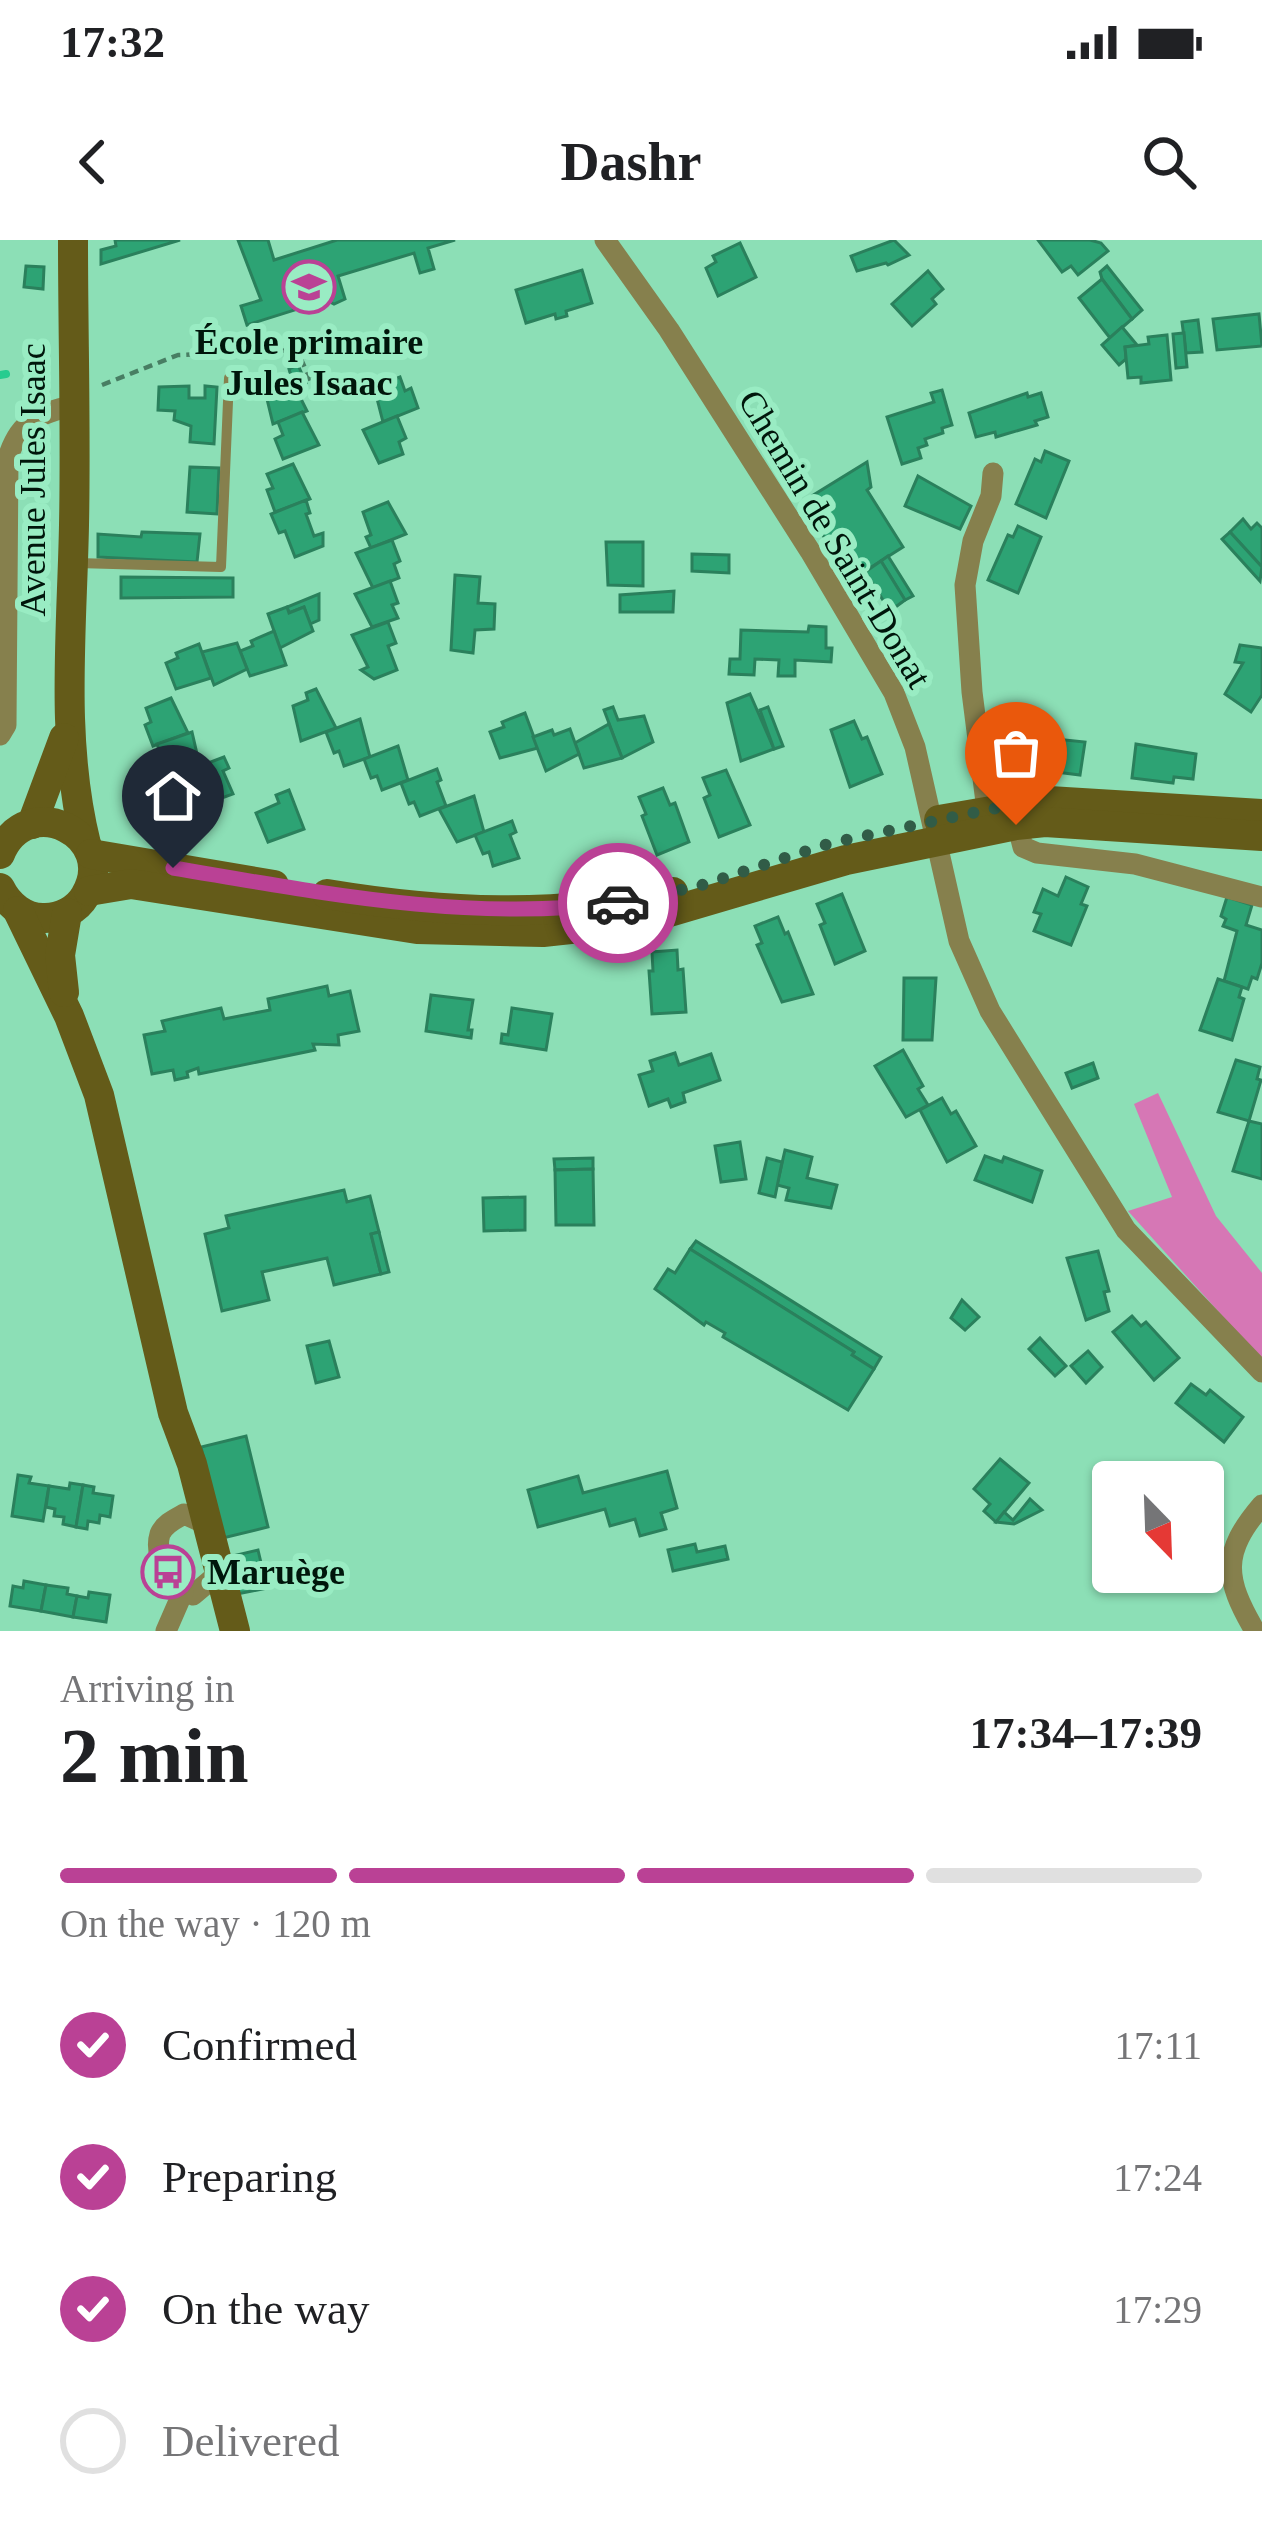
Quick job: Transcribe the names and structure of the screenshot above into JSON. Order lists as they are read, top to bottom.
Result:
{
  "streets": {
    "street": ["Avenue Jules Isaac", "Chemin de Saint-Donat"]
  },
  "places": {
    "school or university": ["École primaire Jules Isaac"],
    "bus stop": ["Maruège"]
  },
  "north": "bottom right",
  "page": {
    "status": "17:32",
    "header": "Dashr",
    "heading": ["2 min", "Arriving in", "17:34–17:39"],
    "bar": "On the way · 120 m",
    "list": [
      ["Confirmed", "17:11"],
      ["Preparing", "17:24"],
      ["On the way", "17:29"],
      "Delivered"
    ]
  }
}
